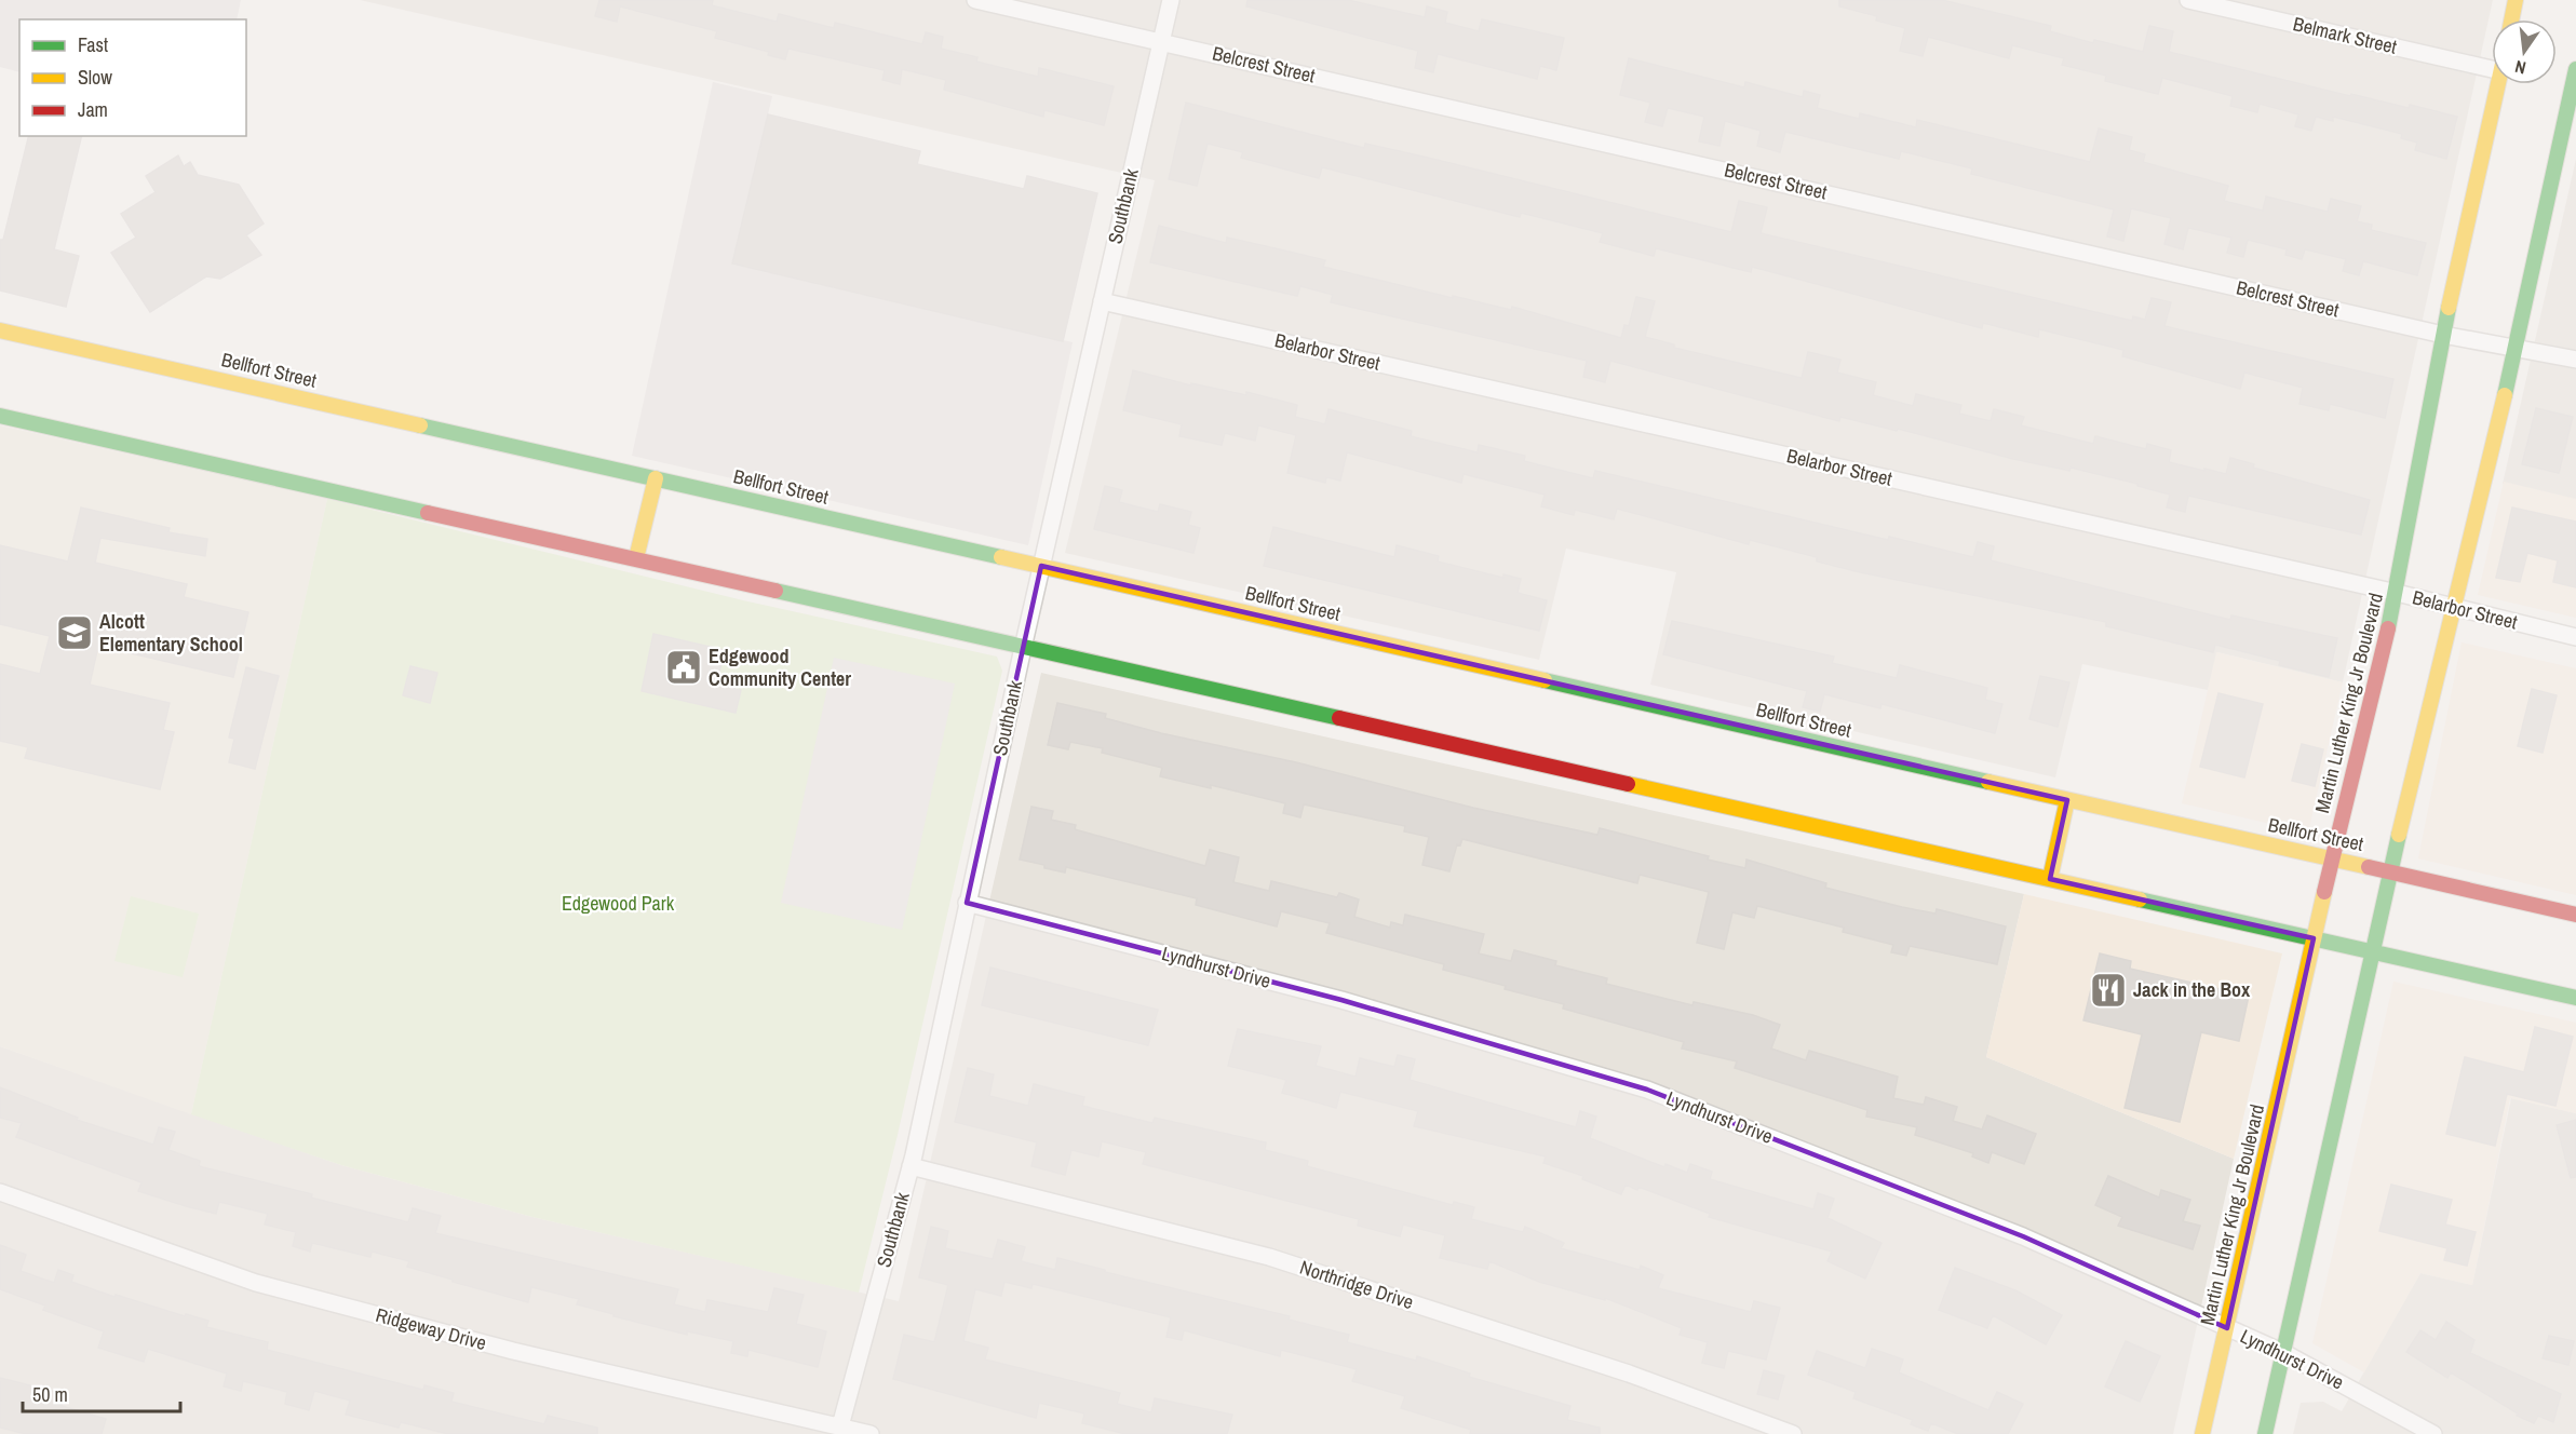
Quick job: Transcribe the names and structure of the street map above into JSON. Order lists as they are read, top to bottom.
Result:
{
  "streets": {
    "main road": ["Bellfort Street", "Martin Luther King Jr Boulevard"],
    "street": [
      "Belmark Street",
      "Belcrest Street",
      "Southbank",
      "Belarbor Street",
      "Lyndhurst Drive",
      "Northridge Drive",
      "Ridgeway Drive"
    ]
  },
  "crossings": [
    ["Belcrest Street", "Southbank"],
    ["Belcrest Street", "Martin Luther King Jr Boulevard"],
    ["Southbank", "Belarbor Street"],
    ["Southbank", "Bellfort Street"],
    ["Southbank", "Lyndhurst Drive"],
    ["Southbank", "Northridge Drive"],
    ["Southbank", "Ridgeway Drive"],
    ["Belarbor Street", "Martin Luther King Jr Boulevard"],
    ["Bellfort Street", "Martin Luther King Jr Boulevard"],
    ["Martin Luther King Jr Boulevard", "Lyndhurst Drive"]
  ],
  "parks": ["Edgewood Park"],
  "places": {
    "school or university": ["Alcott Elementary School"],
    "public building": ["Edgewood Community Center"],
    "restaurant": ["Jack in the Box"]
  },
  "legend": ["Fast", "Slow", "Jam"],
  "scale_bar": "50 m",
  "north": "bottom"
}
